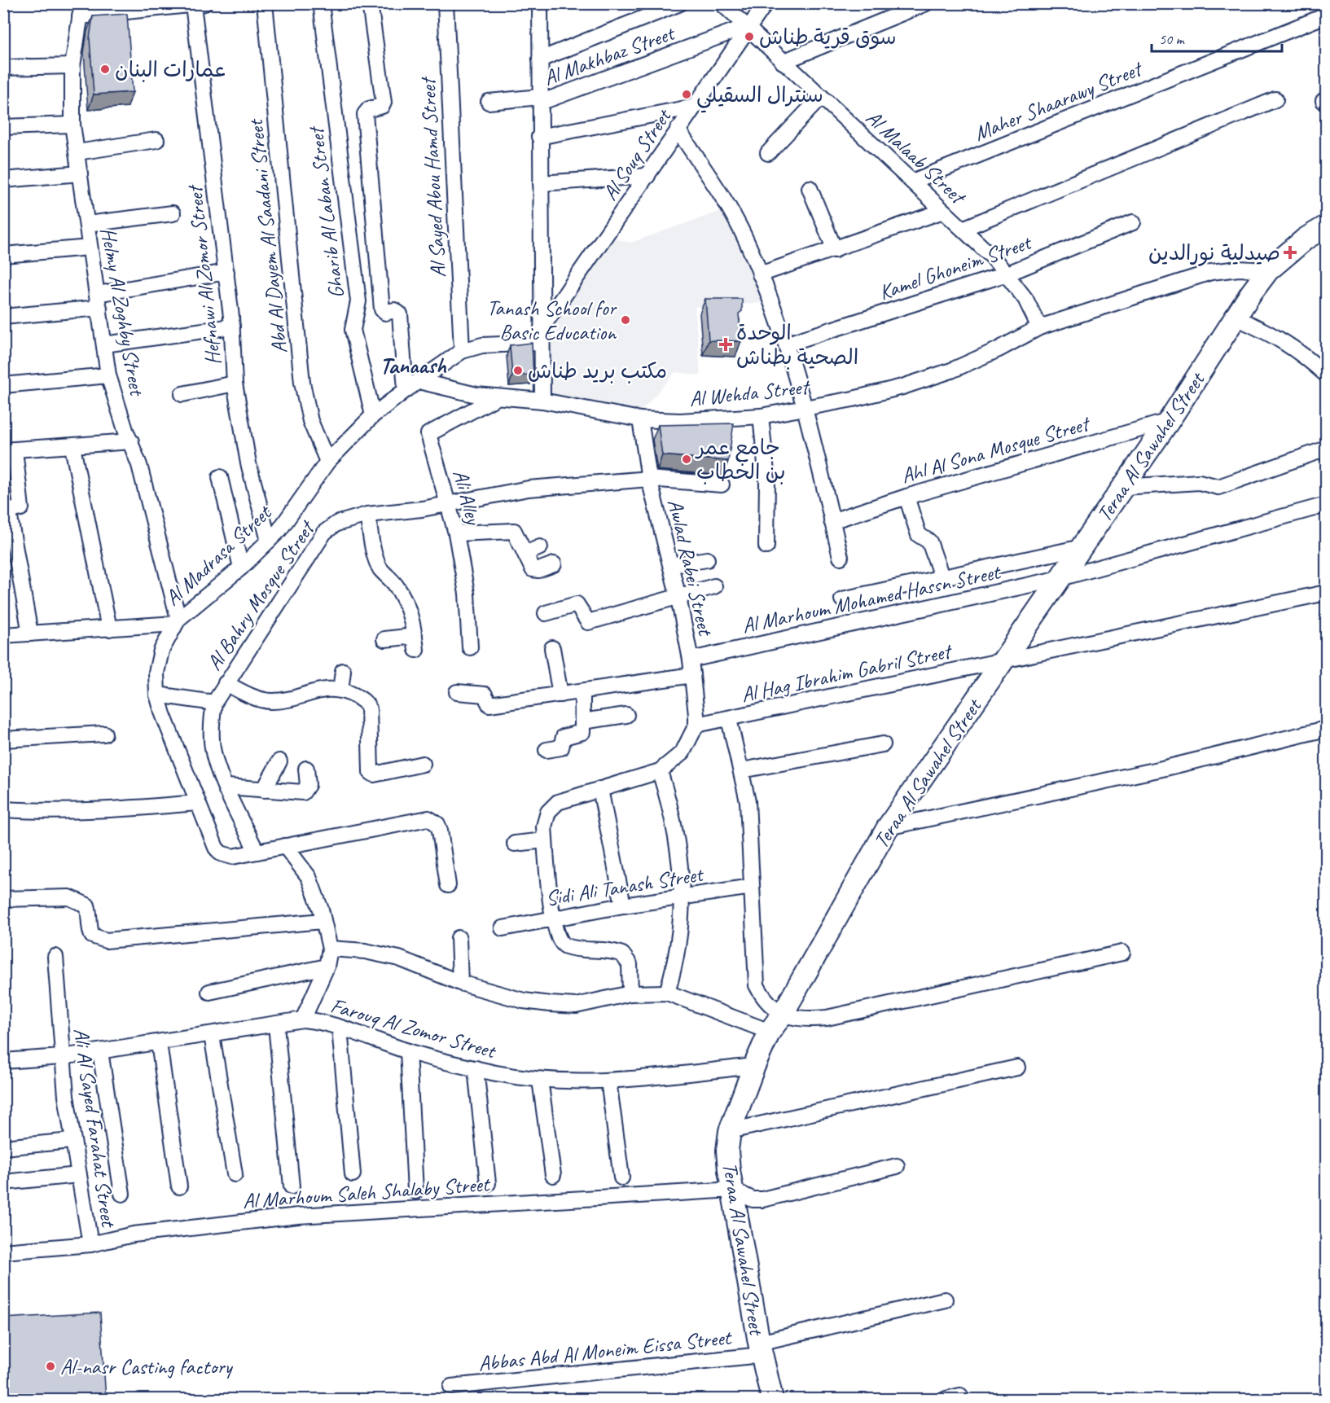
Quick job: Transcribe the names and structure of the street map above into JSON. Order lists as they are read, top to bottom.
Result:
{
  "streets": {
    "main road": ["Teraa Al Sawahel Street"],
    "street": [
      "Al Makhbaz Street",
      "Maher Shaarawy Street",
      "Al Souq Street",
      "Al Malaab Street",
      "Al Sayed Abou Hamd Street",
      "Gharib Al Laban Street",
      "Abd Al Dayem Al Saadani Street",
      "Kamel Ghoneim Street",
      "Hefnawi Al Zomor Street",
      "Helmy Al Zoghby Street",
      "Al Wehda Street",
      "Ahl Al Sona Mosque Street",
      "Ali Alley",
      "Al Madrasa Street",
      "Awlad Rabei Street",
      "Al Bahry Mosque Street",
      "Al Marhoum Mohamed Hassn Street",
      "Al Hag Ibrahim Gabril Street",
      "Sidi Ali Tanash Street",
      "Farouq Al Zomor Street",
      "Ali Al Sayed Farahat Street",
      "Al Marhoum Saleh Shalaby Street",
      "Abbas Abd Al Moneim Eissa Street"
    ]
  },
  "crossings": [
    ["Al Makhbaz Street", "Al Souq Street"],
    ["Al Makhbaz Street", "Al Malaab Street"],
    ["Maher Shaarawy Street", "Al Malaab Street"],
    ["Al Souq Street", "Al Malaab Street"],
    ["Al Malaab Street", "Kamel Ghoneim Street"],
    ["Al Malaab Street", "Al Wehda Street"],
    ["Al Sayed Abou Hamd Street", "Al Madrasa Street"],
    ["Gharib Al Laban Street", "Al Madrasa Street"],
    ["Abd Al Dayem Al Saadani Street", "Al Madrasa Street"],
    ["Hefnawi Al Zomor Street", "Al Madrasa Street"],
    ["Helmy Al Zoghby Street", "Al Madrasa Street"],
    ["Al Wehda Street", "Teraa Al Sawahel Street"],
    ["Al Wehda Street", "Ali Alley"],
    ["Al Wehda Street", "Al Madrasa Street"],
    ["Al Wehda Street", "Awlad Rabei Street"],
    ["Teraa Al Sawahel Street", "Ahl Al Sona Mosque Street"],
    ["Teraa Al Sawahel Street", "Al Marhoum Mohamed Hassn Street"],
    ["Teraa Al Sawahel Street", "Al Hag Ibrahim Gabril Street"],
    ["Teraa Al Sawahel Street", "Farouq Al Zomor Street"],
    ["Teraa Al Sawahel Street", "Al Marhoum Saleh Shalaby Street"],
    ["Teraa Al Sawahel Street", "Abbas Abd Al Moneim Eissa Street"],
    ["Ali Alley", "Al Bahry Mosque Street"],
    ["Al Madrasa Street", "Al Bahry Mosque Street"],
    ["Awlad Rabei Street", "Al Bahry Mosque Street"],
    ["Awlad Rabei Street", "Al Marhoum Mohamed Hassn Street"],
    ["Awlad Rabei Street", "Al Hag Ibrahim Gabril Street"],
    ["Farouq Al Zomor Street", "Ali Al Sayed Farahat Street"],
    ["Ali Al Sayed Farahat Street", "Al Marhoum Saleh Shalaby Street"]
  ],
  "districts": ["Tanaash"],
  "places": {
    "other": [
      "سوق قرية طناش",
      "عمارات البنان",
      "سنترال السقيلي",
      "Tanash School for Basic Education",
      "مكتب بريد طناش",
      "جامع عمر بن الخطاب",
      "Al-nasr Casting factory"
    ],
    "health": ["صيدلية نورالدين", "الوحدة الصحية بطناش"]
  },
  "scale_bar": "50 m"
}
